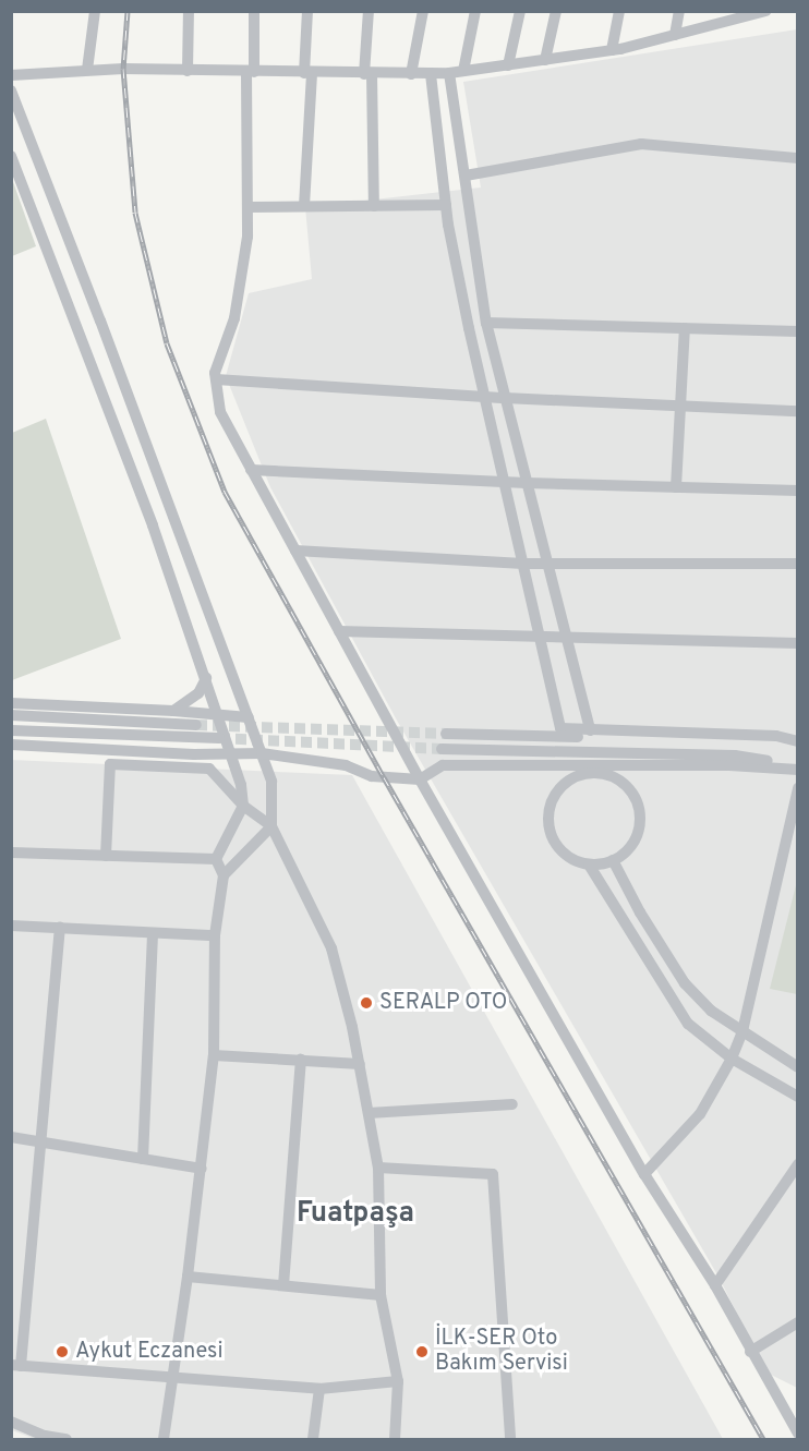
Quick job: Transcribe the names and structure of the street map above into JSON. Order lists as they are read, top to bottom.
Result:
{
  "districts": ["Fuatpaşa"],
  "places": ["SERALP OTO", "Aykut Eczanesi", "İLK-SER Oto Bakım Servisi"]
}
